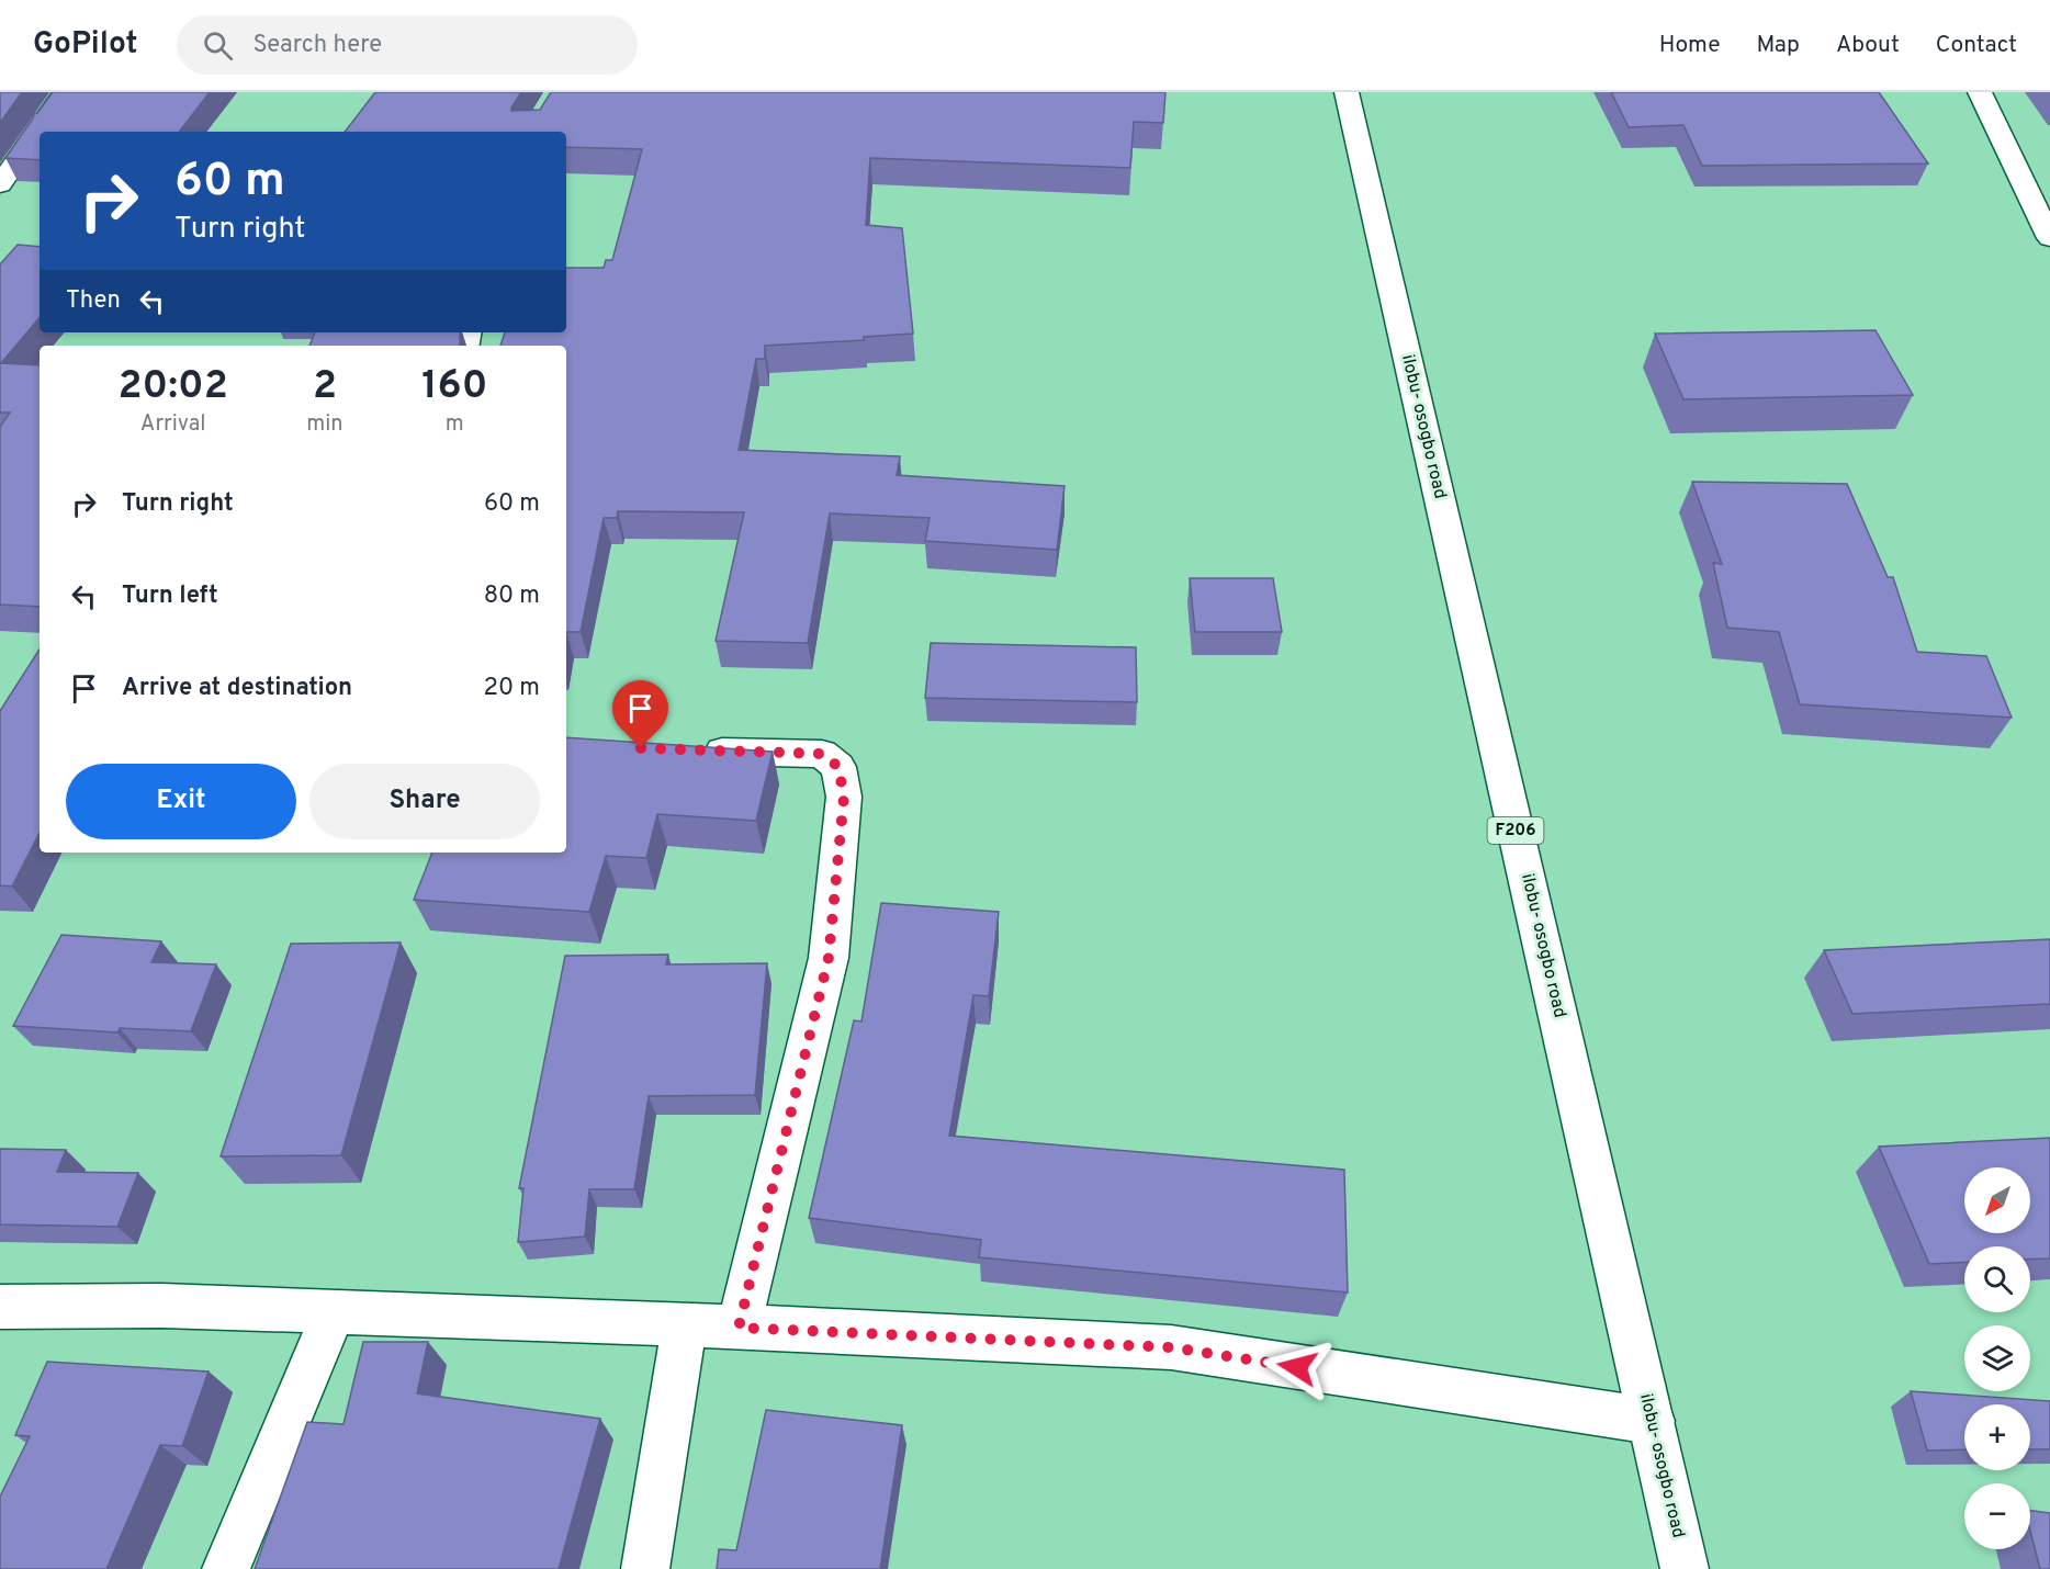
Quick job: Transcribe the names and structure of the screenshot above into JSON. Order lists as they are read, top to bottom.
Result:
{
  "streets": {
    "street": ["ilobu- osogbo road", "F206"]
  },
  "north": "bottom left",
  "page": {
    "header": "GoPilot",
    "search": "Search here",
    "nav": [
      "Home",
      "Map",
      "About",
      "Contact"
    ],
    "turn": ["60 m", "Turn right"],
    "then": "Then",
    "eta": [
      "20:02",
      "Arrival",
      "2",
      "min",
      "160",
      "m"
    ],
    "list": [
      {
        "name": "Turn right",
        "value": "60 m"
      },
      {
        "name": "Turn left",
        "value": "80 m"
      },
      {
        "name": "Arrive at destination",
        "value": "20 m"
      }
    ],
    "buttons": ["Exit", "Share"],
    "map_buttons": ["+", "−"]
  }
}
